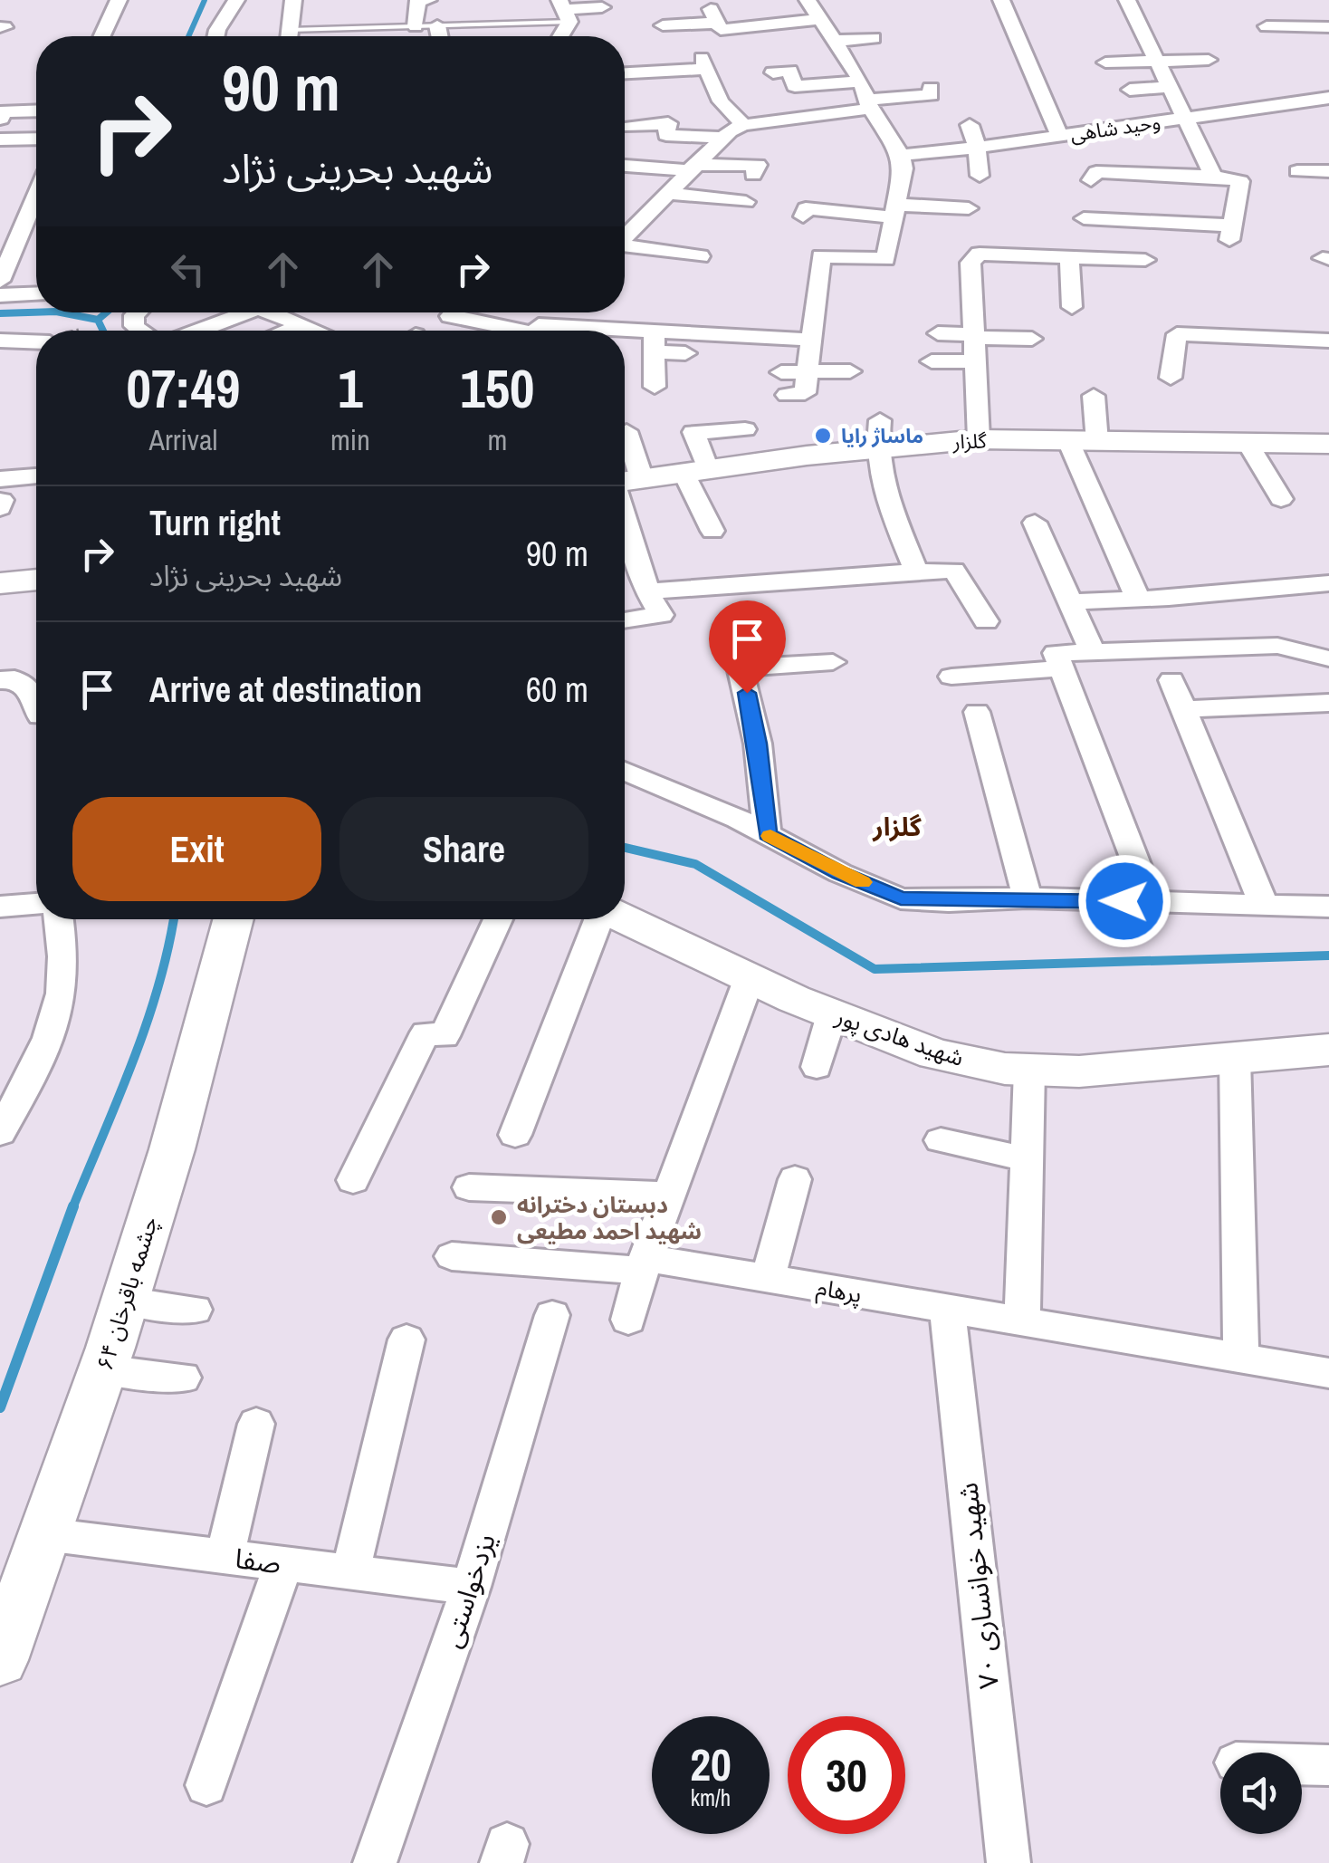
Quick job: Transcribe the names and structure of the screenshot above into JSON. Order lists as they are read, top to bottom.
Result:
{
  "streets": {
    "street": [
      "وحید شاهی",
      "گلزار",
      "شهید هادی پور",
      "پرهام",
      "چشمه باقرخان ۶۴",
      "صفا",
      "شهید خوانساری ۷۰",
      "یزدخواستی"
    ]
  },
  "crossings": [
    ["پرهام", "شهید خوانساری ۷۰"],
    ["چشمه باقرخان ۶۴", "صفا"],
    ["صفا", "یزدخواستی"]
  ],
  "districts": ["گلزار"],
  "places": ["ماساژ رایا", "دبستان دخترانه شهید احمد مطیعی"],
  "page": {
    "turn": ["90 m", "شهید بحرینی نژاد"],
    "eta": [
      "07:49",
      "Arrival",
      "1",
      "min",
      "150",
      "m"
    ],
    "list": [
      {
        "name": "Turn right",
        "note": "شهید بحرینی نژاد",
        "value": "90 m"
      },
      {
        "name": "Arrive at destination",
        "value": "60 m"
      }
    ],
    "buttons": ["Exit", "Share"],
    "speed": "20 km/h",
    "limit": "30"
  }
}
